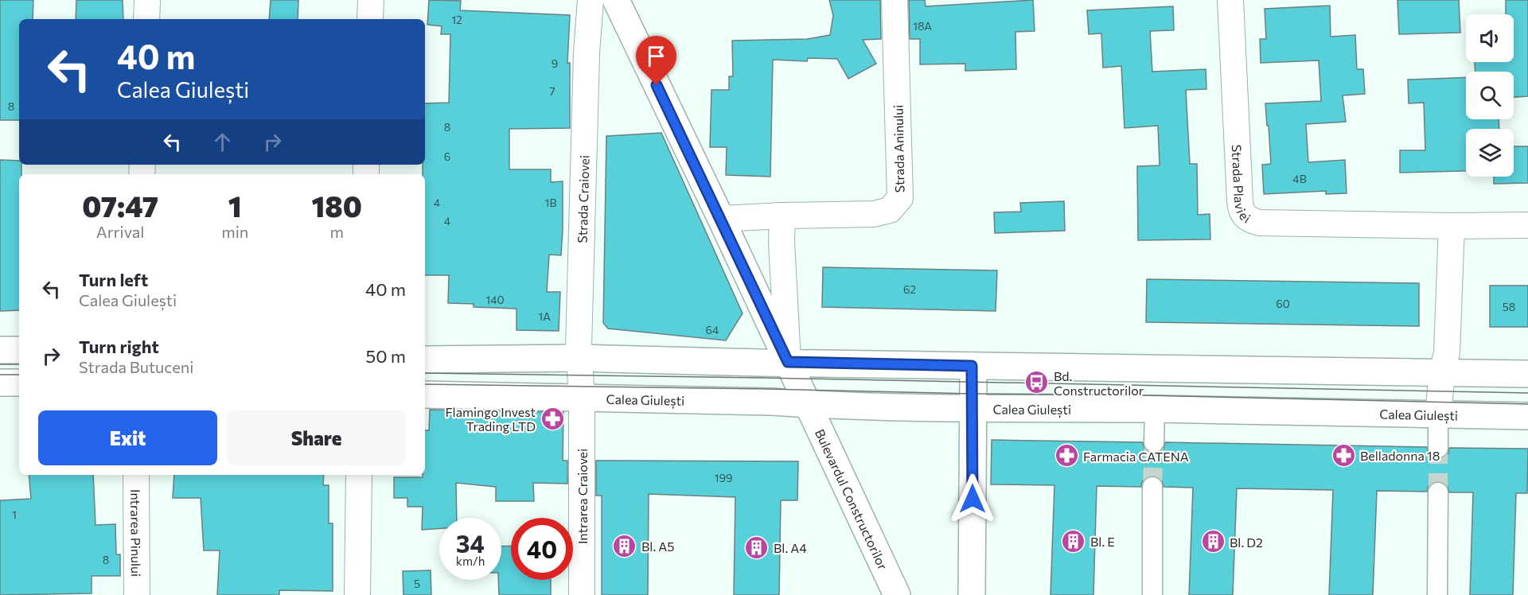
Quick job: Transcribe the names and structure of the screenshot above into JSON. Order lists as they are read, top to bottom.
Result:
{
  "streets": {
    "main road": ["Calea Giulești", "Bulevardul Constructorilor"],
    "street": [
      "Strada Aninului",
      "Strada Plaviei",
      "Strada Craiovei",
      "Intrarea Craiovei",
      "Intrarea Pinului"
    ]
  },
  "crossings": [
    ["Strada Aninului", "Bulevardul Constructorilor"],
    ["Strada Craiovei", "Calea Giulești"],
    ["Strada Craiovei", "Intrarea Craiovei"],
    ["Calea Giulești", "Intrarea Craiovei"],
    ["Calea Giulești", "Bulevardul Constructorilor"]
  ],
  "places": {
    "bus stop": ["Bd. Constructorilor"],
    "pharmacy": ["Flamingo Invest Trading LTD", "Belladonna 18", "Farmacia CATENA"],
    "building": [
      "Bl. E",
      "Bl. D2",
      "Bl. A5",
      "Bl. A4"
    ]
  },
  "house_numbers": [
    "12",
    "18A",
    "9",
    "7",
    "8",
    "8",
    "6",
    "4B",
    "4",
    "1B",
    "4",
    "62",
    "140",
    "60",
    "58",
    "1A",
    "64",
    "199",
    "1",
    "8",
    "5"
  ],
  "page": {
    "turn": ["40 m", "Calea Giulești"],
    "eta": [
      "07:47",
      "Arrival",
      "1",
      "min",
      "180",
      "m"
    ],
    "list": [
      {
        "name": "Turn left",
        "note": "Calea Giulești",
        "value": "40 m"
      },
      {
        "name": "Turn right",
        "note": "Strada Butuceni",
        "value": "50 m"
      }
    ],
    "buttons": ["Exit", "Share"],
    "speed": "34 km/h",
    "limit": "40"
  }
}
